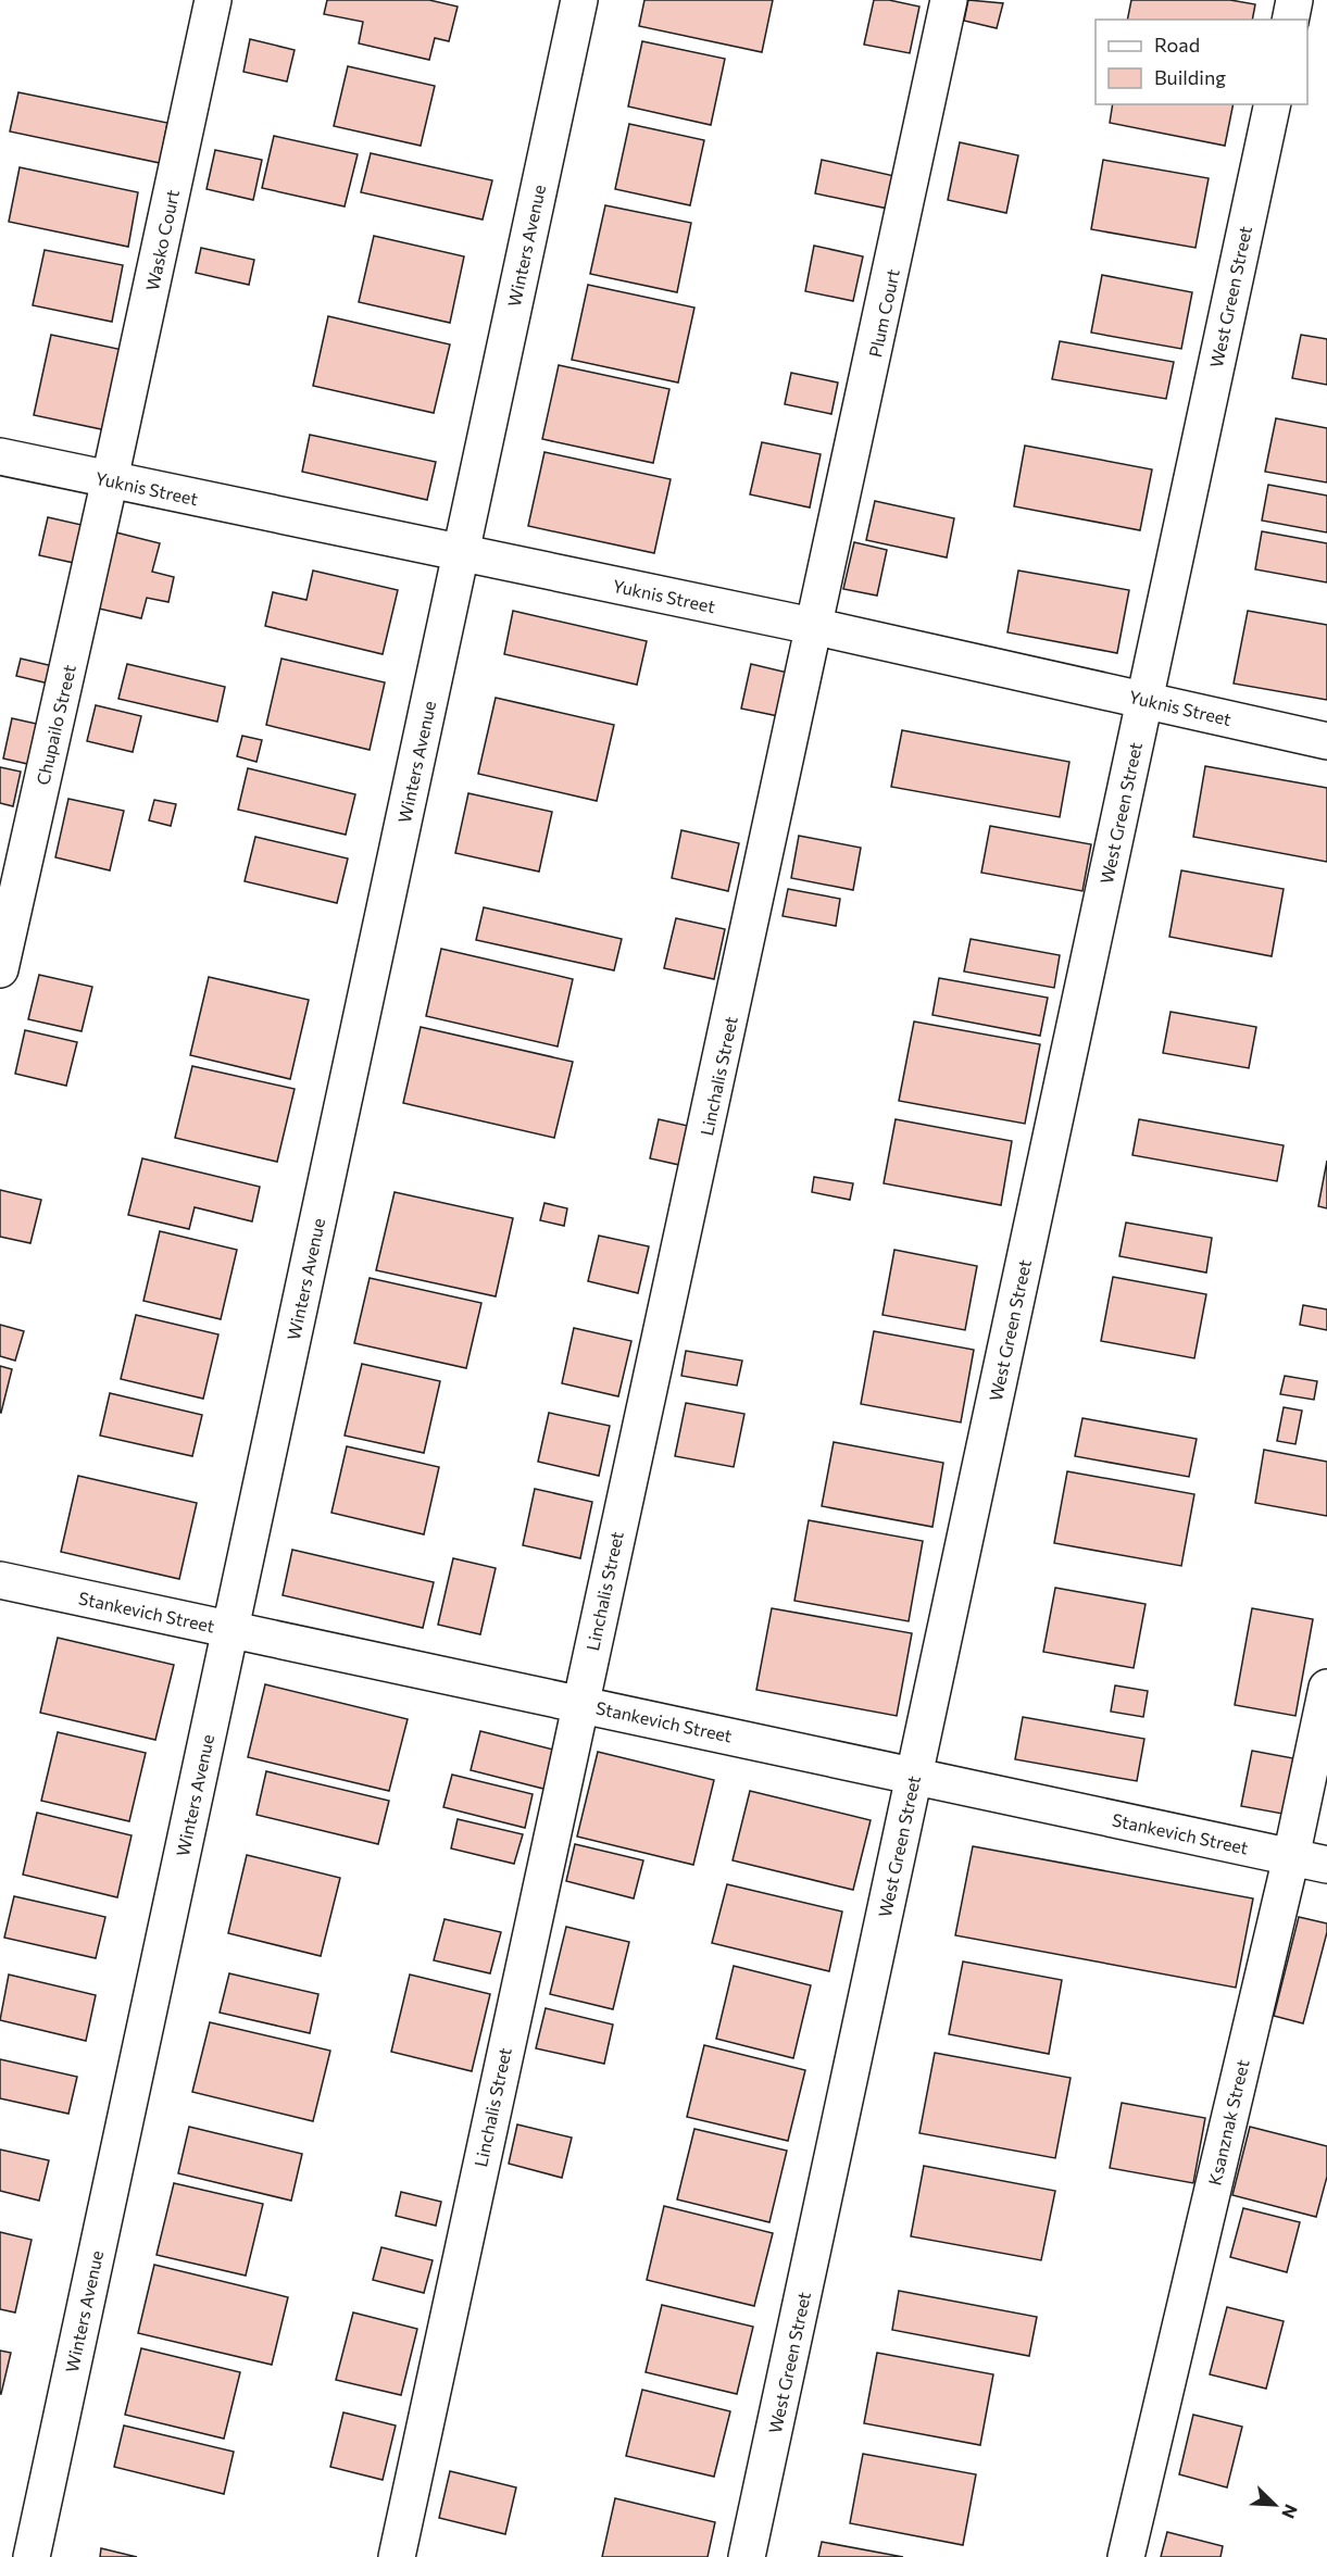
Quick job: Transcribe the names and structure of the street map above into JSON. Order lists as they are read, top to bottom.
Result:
{
  "streets": {
    "street": [
      "Wasko Court",
      "Winters Avenue",
      "West Green Street",
      "Plum Court",
      "Yuknis Street",
      "Chupailo Street",
      "Linchalis Street",
      "Stankevich Street",
      "Ksanznak Street"
    ]
  },
  "crossings": [
    ["Wasko Court", "Yuknis Street"],
    ["Wasko Court", "Chupailo Street"],
    ["Winters Avenue", "Yuknis Street"],
    ["Winters Avenue", "Stankevich Street"],
    ["West Green Street", "Yuknis Street"],
    ["West Green Street", "Stankevich Street"],
    ["Plum Court", "Yuknis Street"],
    ["Plum Court", "Linchalis Street"],
    ["Yuknis Street", "Chupailo Street"],
    ["Yuknis Street", "Linchalis Street"],
    ["Linchalis Street", "Stankevich Street"],
    ["Stankevich Street", "Ksanznak Street"]
  ],
  "legend": ["Road", "Building"],
  "north": "bottom right"
}
